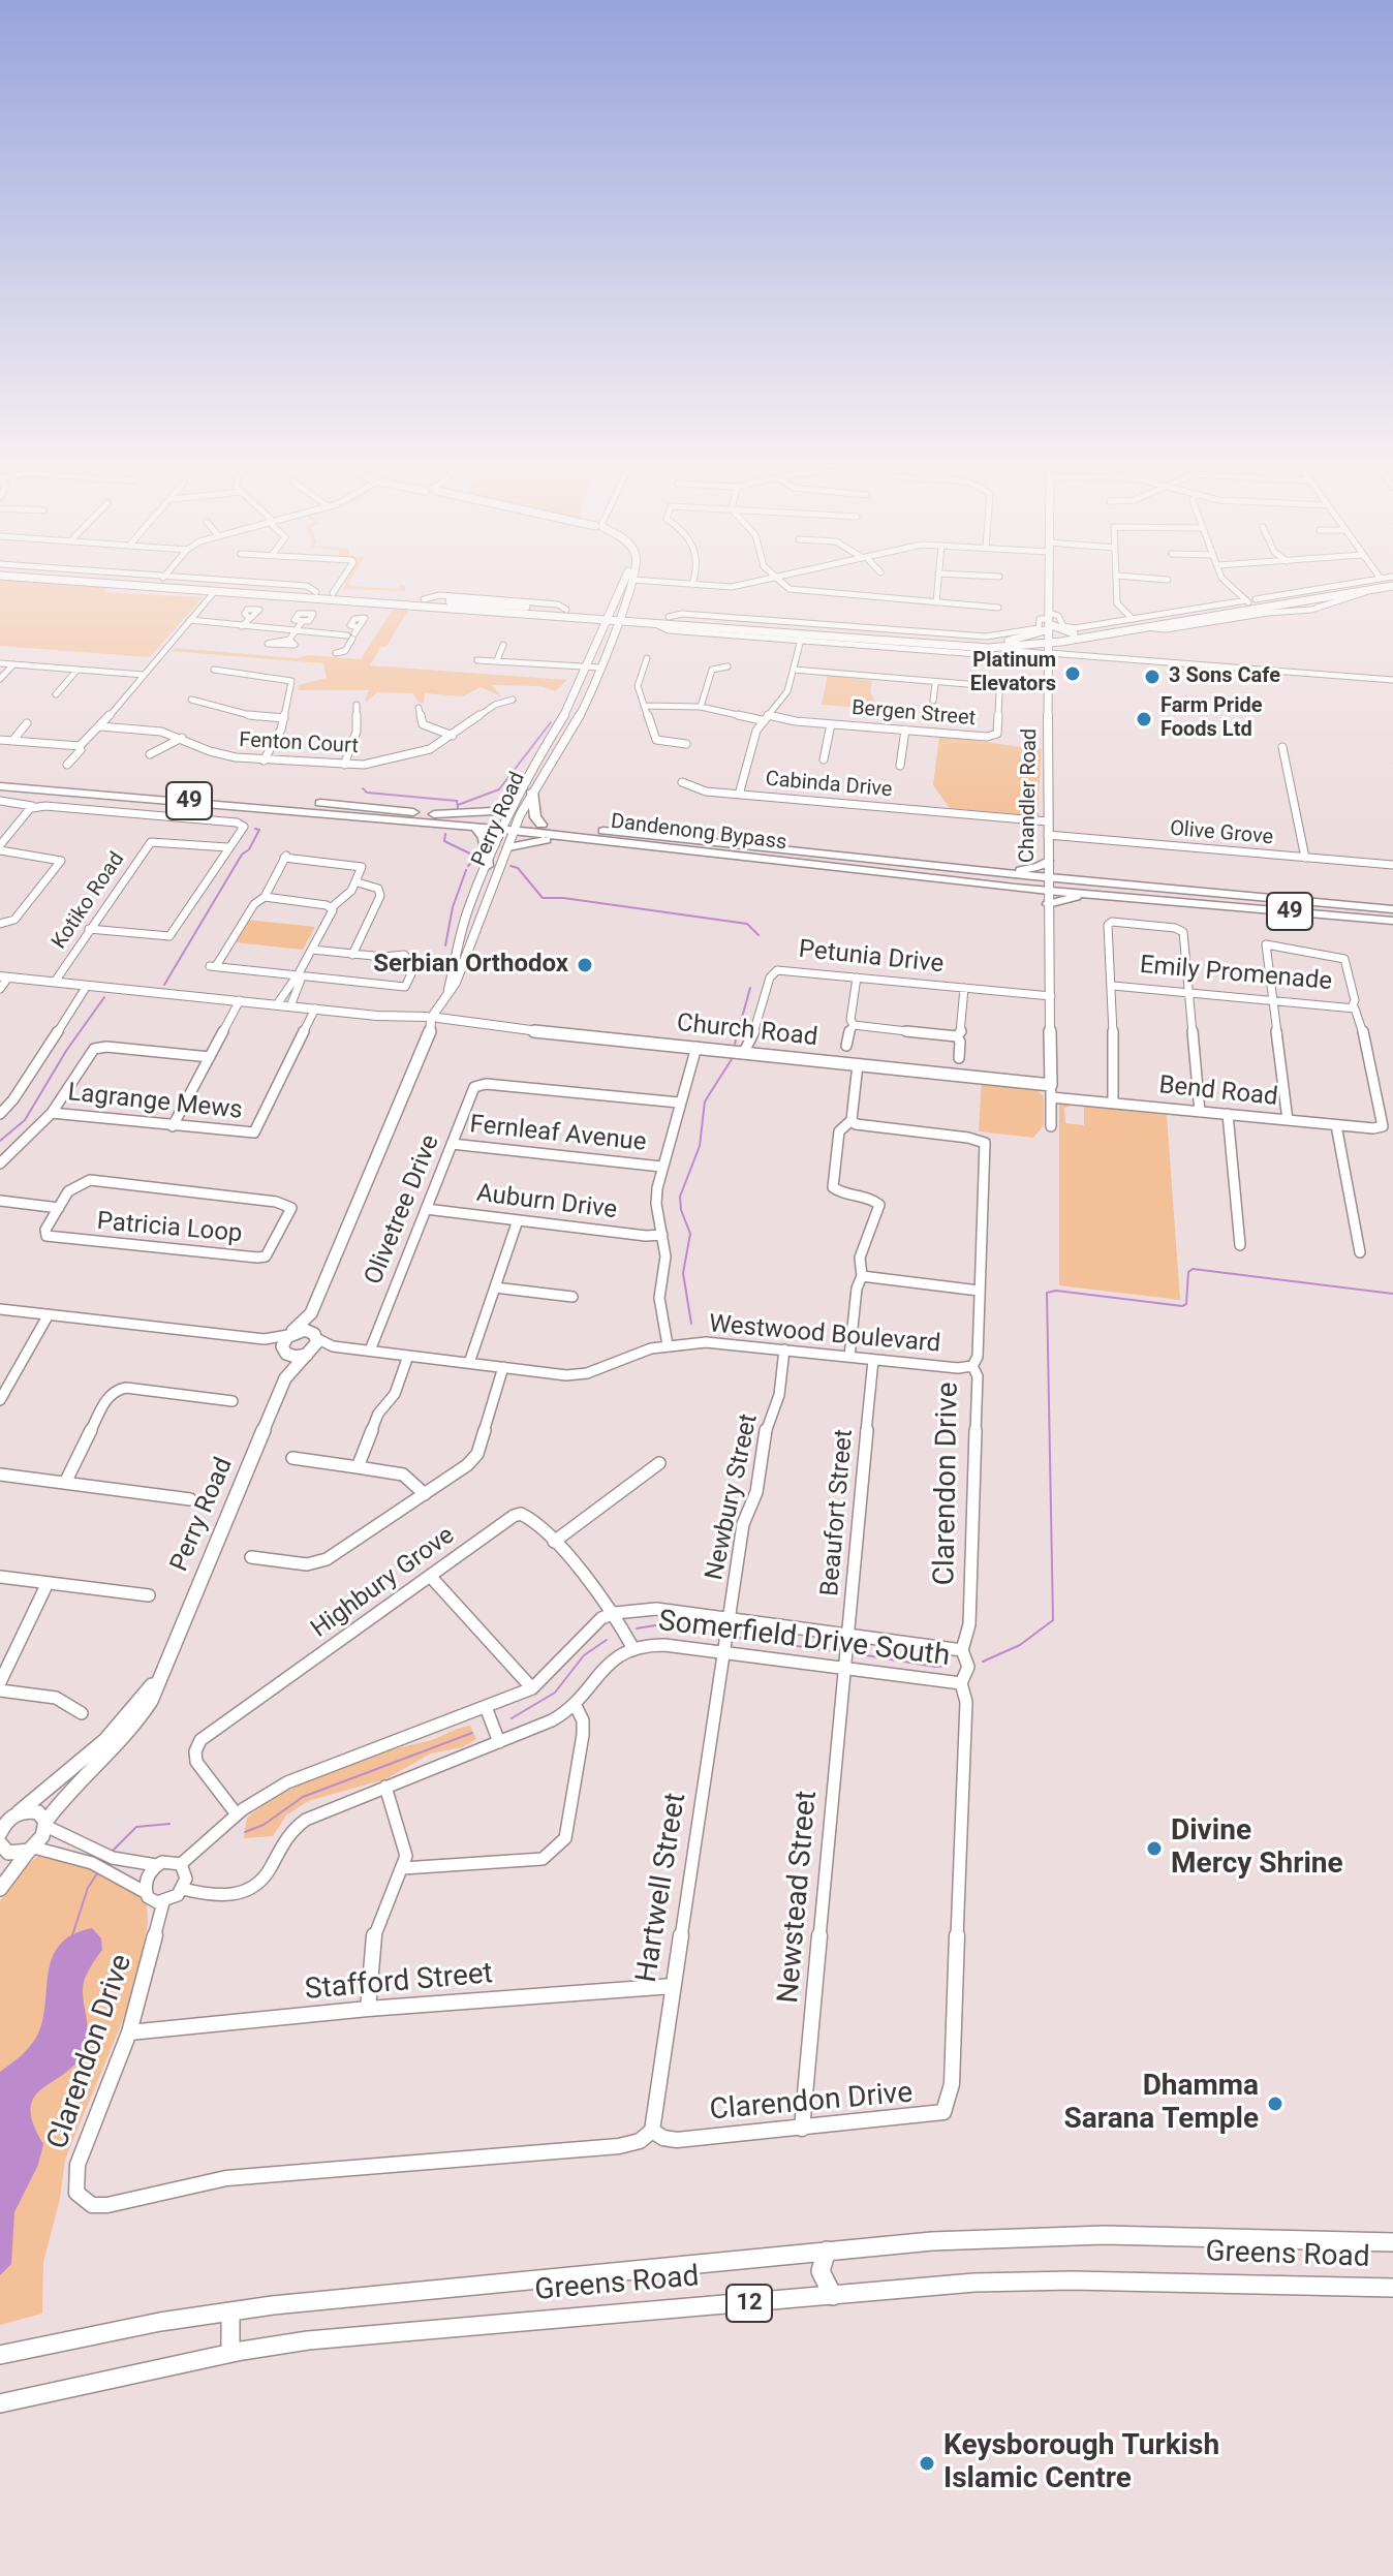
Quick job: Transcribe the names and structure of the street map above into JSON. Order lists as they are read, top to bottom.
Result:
{
  "streets": {
    "highway": ["49", "Dandenong Bypass"],
    "main road": [
      "Chandler Road",
      "Perry Road",
      "Church Road",
      "Greens Road",
      "12"
    ],
    "street": [
      "Bergen Street",
      "Fenton Court",
      "Cabinda Drive",
      "Olive Grove",
      "Kotiko Road",
      "Petunia Drive",
      "Emily Promenade",
      "Bend Road",
      "Lagrange Mews",
      "Fernleaf Avenue",
      "Auburn Drive",
      "Olivetree Drive",
      "Patricia Loop",
      "Westwood Boulevard",
      "Clarendon Drive",
      "Newbury Street",
      "Beaufort Street",
      "Highbury Grove",
      "Somerfield Drive South",
      "Hartwell Street",
      "Newstead Street",
      "Stafford Street"
    ]
  },
  "crossings": [
    ["Bergen Street", "Cabinda Drive"],
    ["Cabinda Drive", "Chandler Road"],
    ["Chandler Road", "Dandenong Bypass"],
    ["Chandler Road", "Olive Grove"],
    ["Chandler Road", "Petunia Drive"],
    ["Chandler Road", "Church Road"],
    ["Chandler Road", "Bend Road"],
    ["Perry Road", "Dandenong Bypass"],
    ["Perry Road", "Church Road"],
    ["Perry Road", "Westwood Boulevard"],
    ["Kotiko Road", "Church Road"],
    ["Petunia Drive", "Church Road"],
    ["Emily Promenade", "Bend Road"],
    ["Church Road", "Bend Road"],
    ["Church Road", "Lagrange Mews"],
    ["Fernleaf Avenue", "Olivetree Drive"],
    ["Auburn Drive", "Olivetree Drive"],
    ["Olivetree Drive", "Westwood Boulevard"],
    ["Westwood Boulevard", "Clarendon Drive"],
    ["Westwood Boulevard", "Newbury Street"],
    ["Westwood Boulevard", "Beaufort Street"],
    ["Clarendon Drive", "Somerfield Drive South"],
    ["Clarendon Drive", "Hartwell Street"],
    ["Clarendon Drive", "Newstead Street"],
    ["Clarendon Drive", "Stafford Street"],
    ["Newbury Street", "Somerfield Drive South"],
    ["Newbury Street", "Hartwell Street"],
    ["Beaufort Street", "Somerfield Drive South"],
    ["Beaufort Street", "Newstead Street"],
    ["Highbury Grove", "Somerfield Drive South"],
    ["Somerfield Drive South", "Hartwell Street"],
    ["Somerfield Drive South", "Newstead Street"],
    ["Hartwell Street", "Stafford Street"]
  ],
  "places": [
    "Platinum Elevators",
    "3 Sons Cafe",
    "Farm Pride Foods Ltd",
    "Serbian Orthodox",
    "Divine Mercy Shrine",
    "Dhamma Sarana Temple",
    "Keysborough Turkish Islamic Centre"
  ]
}
